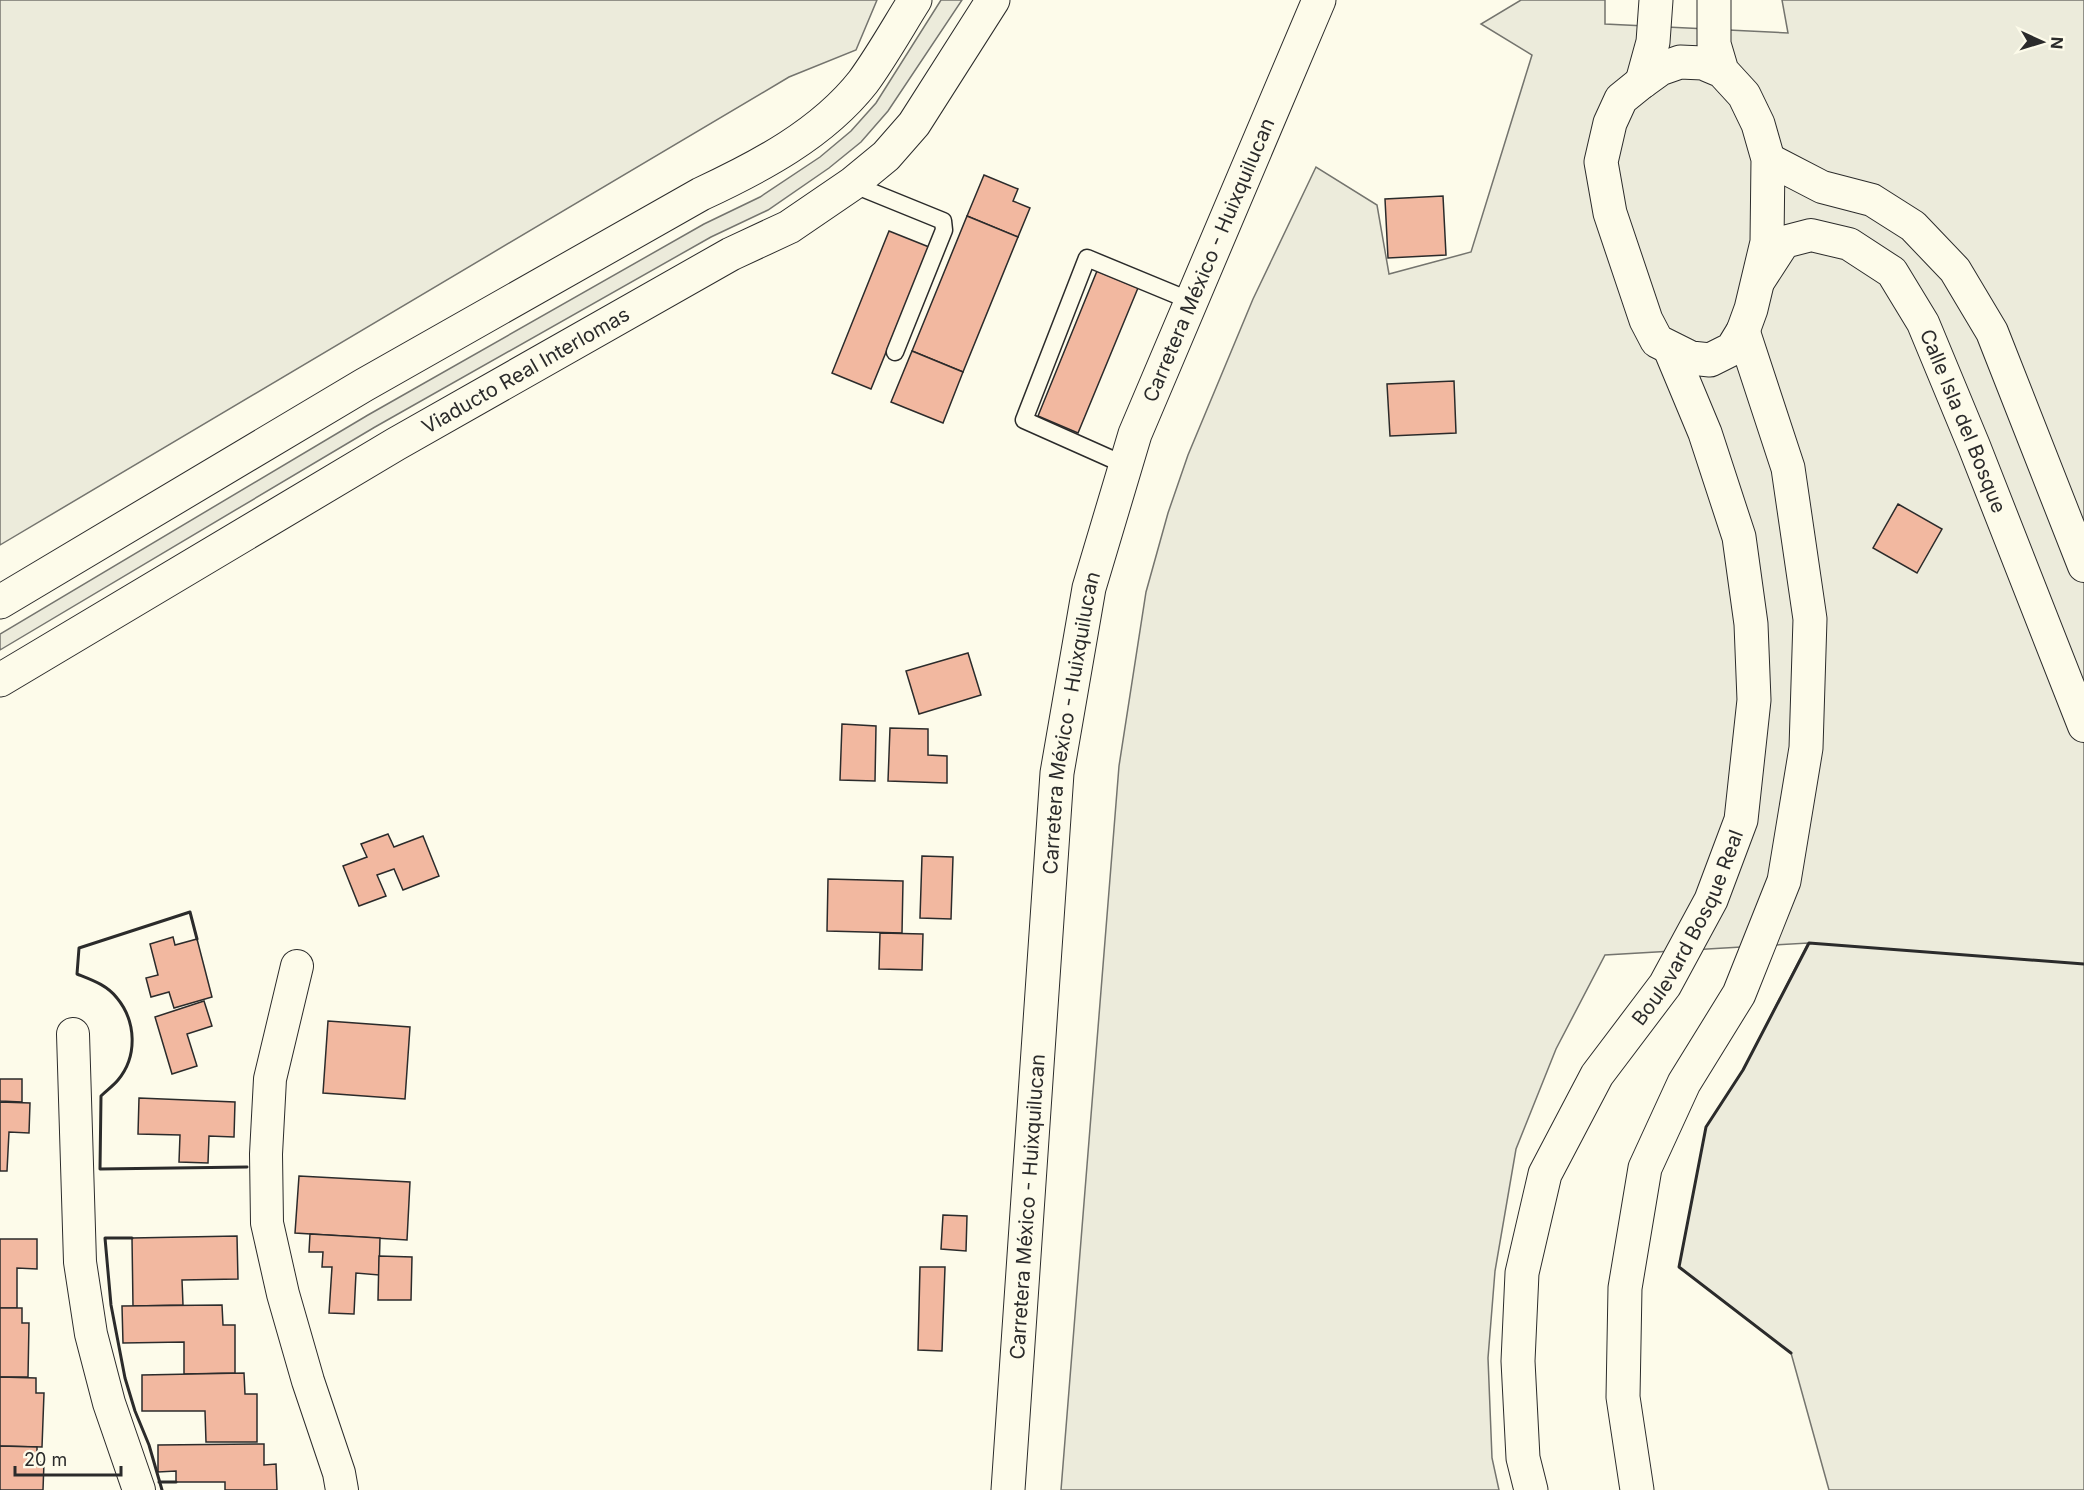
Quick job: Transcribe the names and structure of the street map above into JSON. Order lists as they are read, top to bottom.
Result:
{
  "streets": {
    "main road": ["Carretera México - Huixquilucan", "Viaducto Real Interlomas", "Boulevard Bosque Real"],
    "street": ["Calle Isla del Bosque"]
  },
  "scale_bar": "20 m",
  "north": "right"
}
